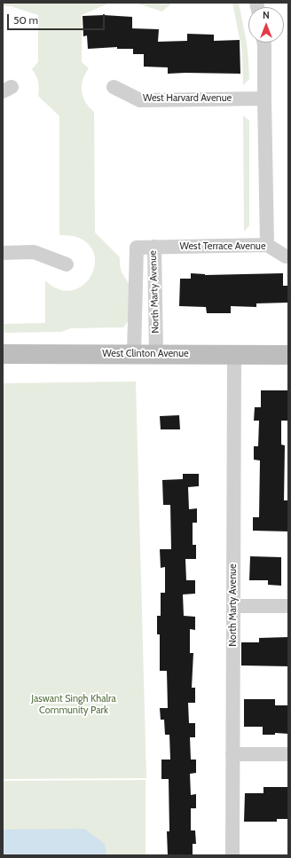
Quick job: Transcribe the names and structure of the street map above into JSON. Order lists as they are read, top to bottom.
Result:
{
  "streets": {
    "main road": ["West Clinton Avenue"],
    "street": ["West Harvard Avenue", "West Terrace Avenue", "North Marty Avenue"]
  },
  "crossings": [
    ["West Terrace Avenue", "North Marty Avenue"],
    ["North Marty Avenue", "West Clinton Avenue"]
  ],
  "parks": ["Jaswant Singh Khalra Community Park"],
  "scale_bar": "50 m",
  "north": "top"
}
